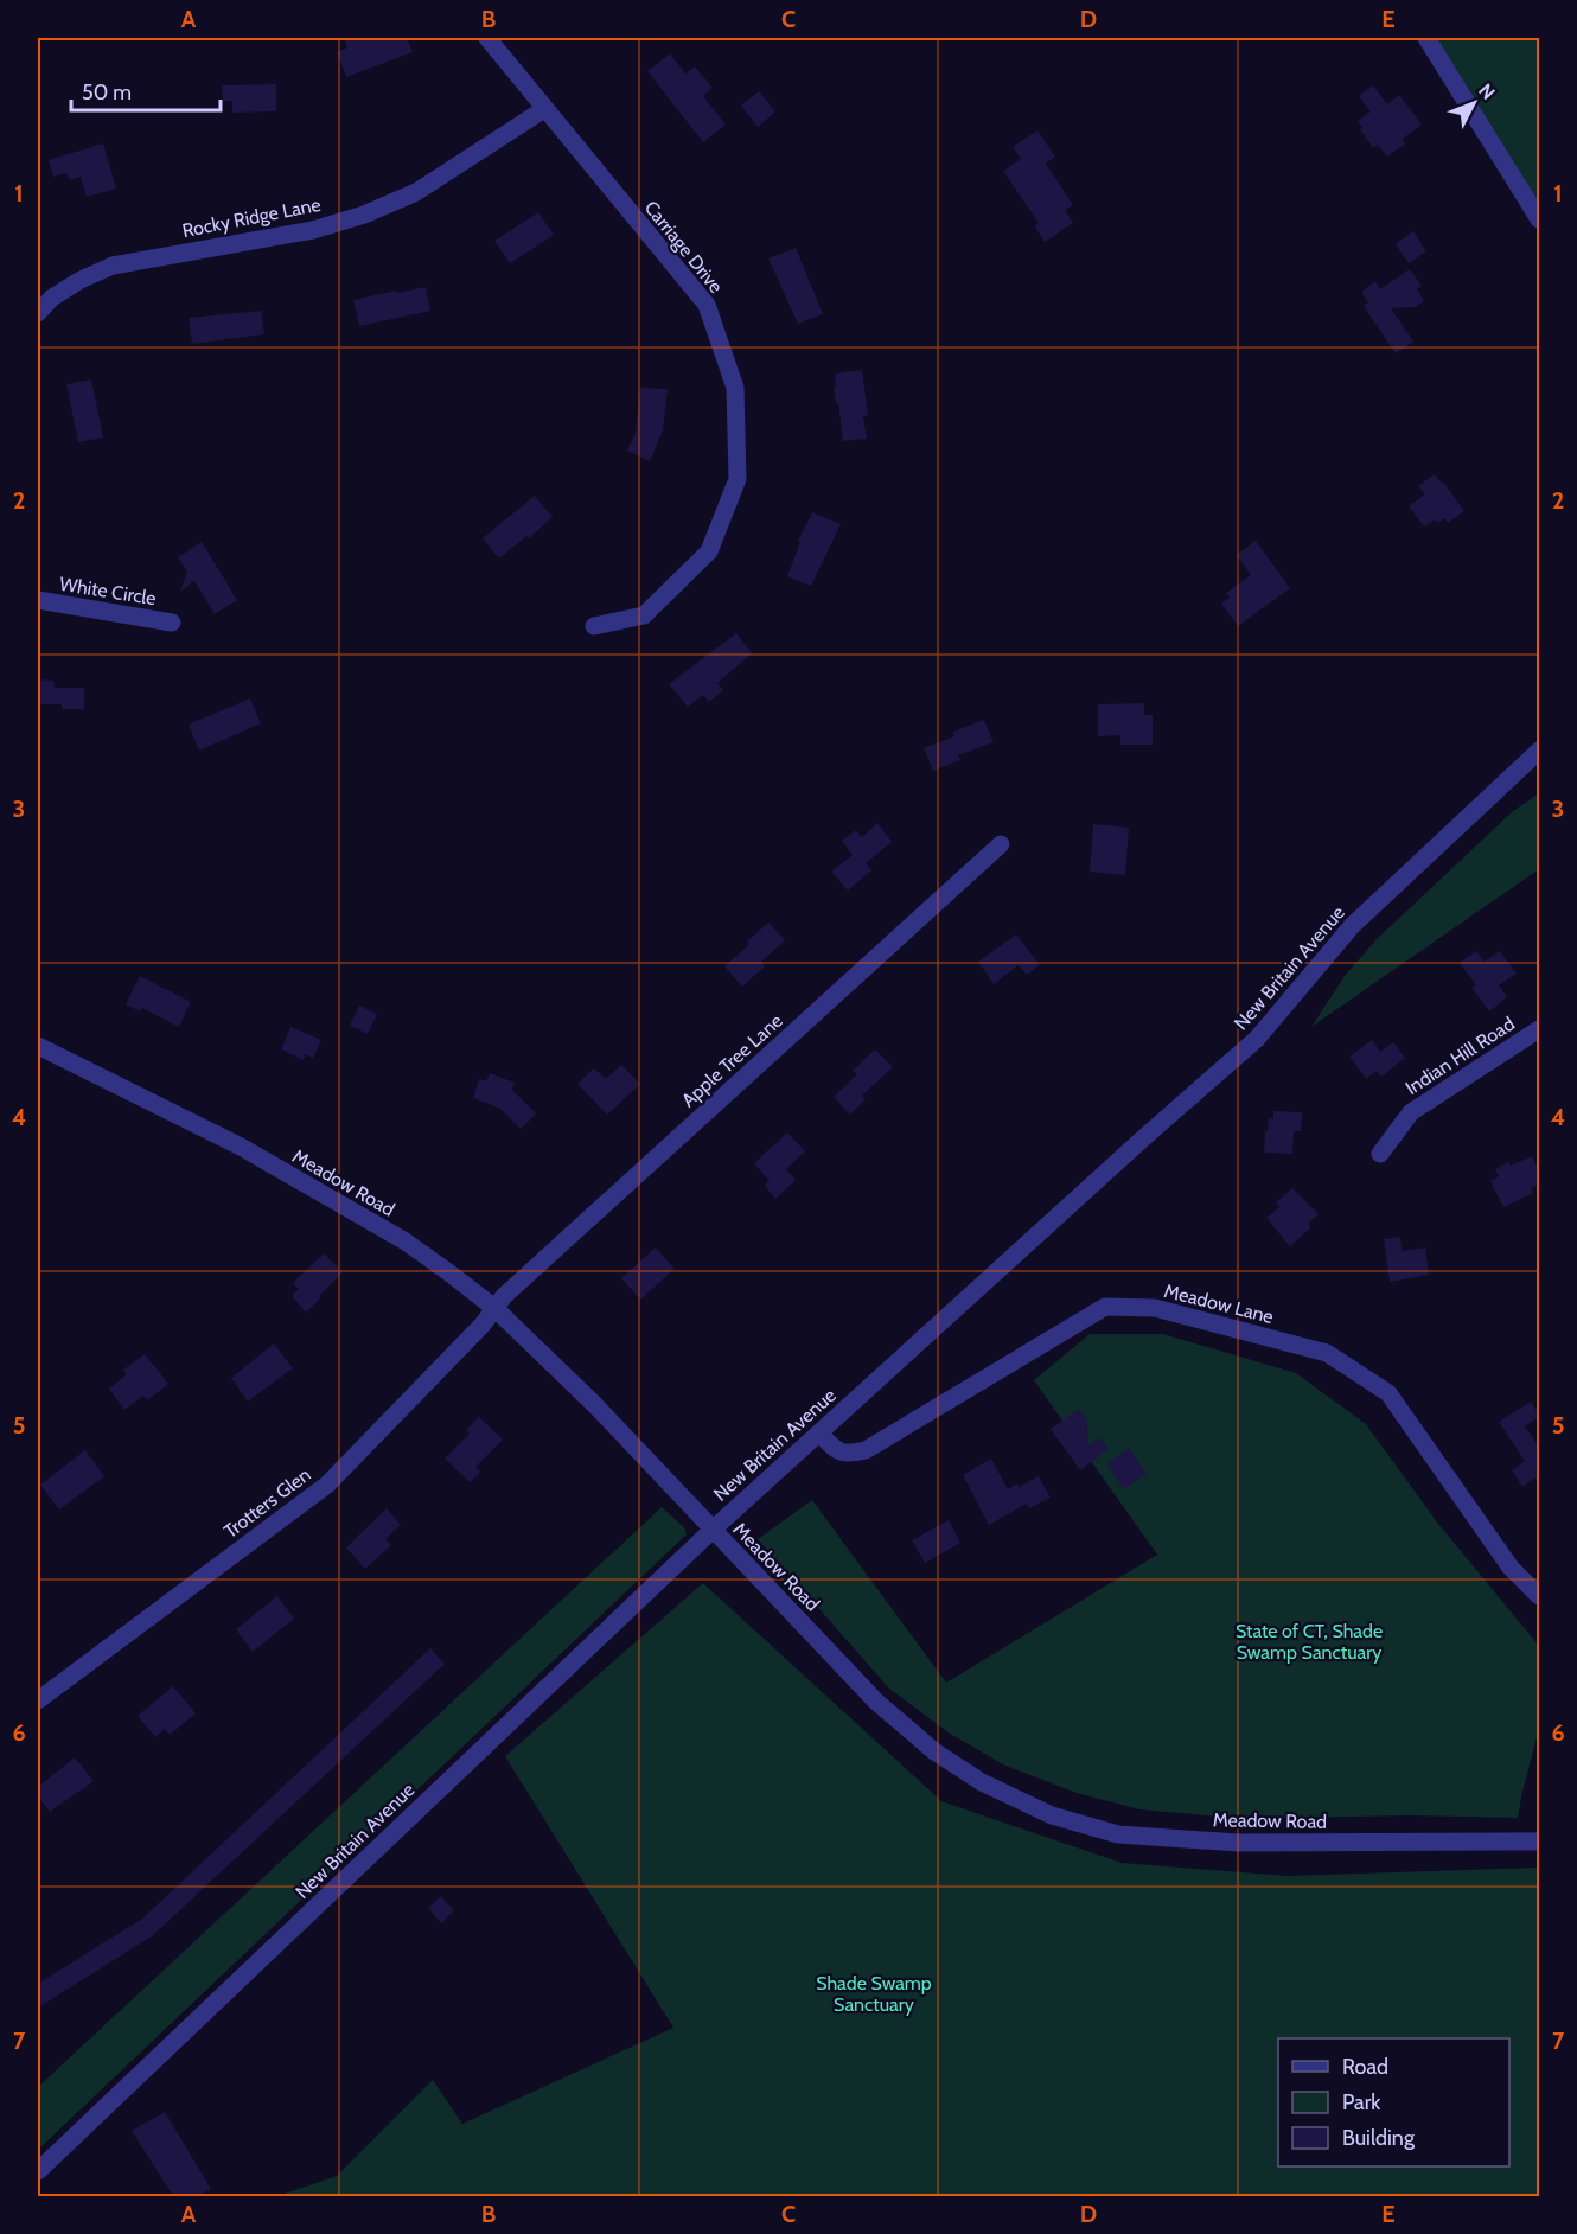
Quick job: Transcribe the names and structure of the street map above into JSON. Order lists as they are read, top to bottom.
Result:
{
  "streets": {
    "street": [
      "Rocky Ridge Lane",
      "Carriage Drive",
      "White Circle",
      "New Britain Avenue",
      "Indian Hill Road",
      "Apple Tree Lane",
      "Meadow Road",
      "Meadow Lane",
      "Trotters Glen"
    ]
  },
  "crossings": [
    ["Rocky Ridge Lane", "Carriage Drive"],
    ["New Britain Avenue", "Meadow Road"],
    ["New Britain Avenue", "Meadow Lane"],
    ["Apple Tree Lane", "Meadow Road"],
    ["Apple Tree Lane", "Trotters Glen"],
    ["Meadow Road", "Trotters Glen"]
  ],
  "parks": ["State of CT, Shade Swamp Sanctuary", "Shade Swamp Sanctuary"],
  "legend": ["Road", "Park", "Building"],
  "scale_bar": "50 m",
  "north": "top right",
  "grid": {
    "columns": [
      "A",
      "B",
      "C",
      "D",
      "E"
    ],
    "rows": [
      "1",
      "2",
      "3",
      "4",
      "5",
      "6",
      "7"
    ]
  }
}
